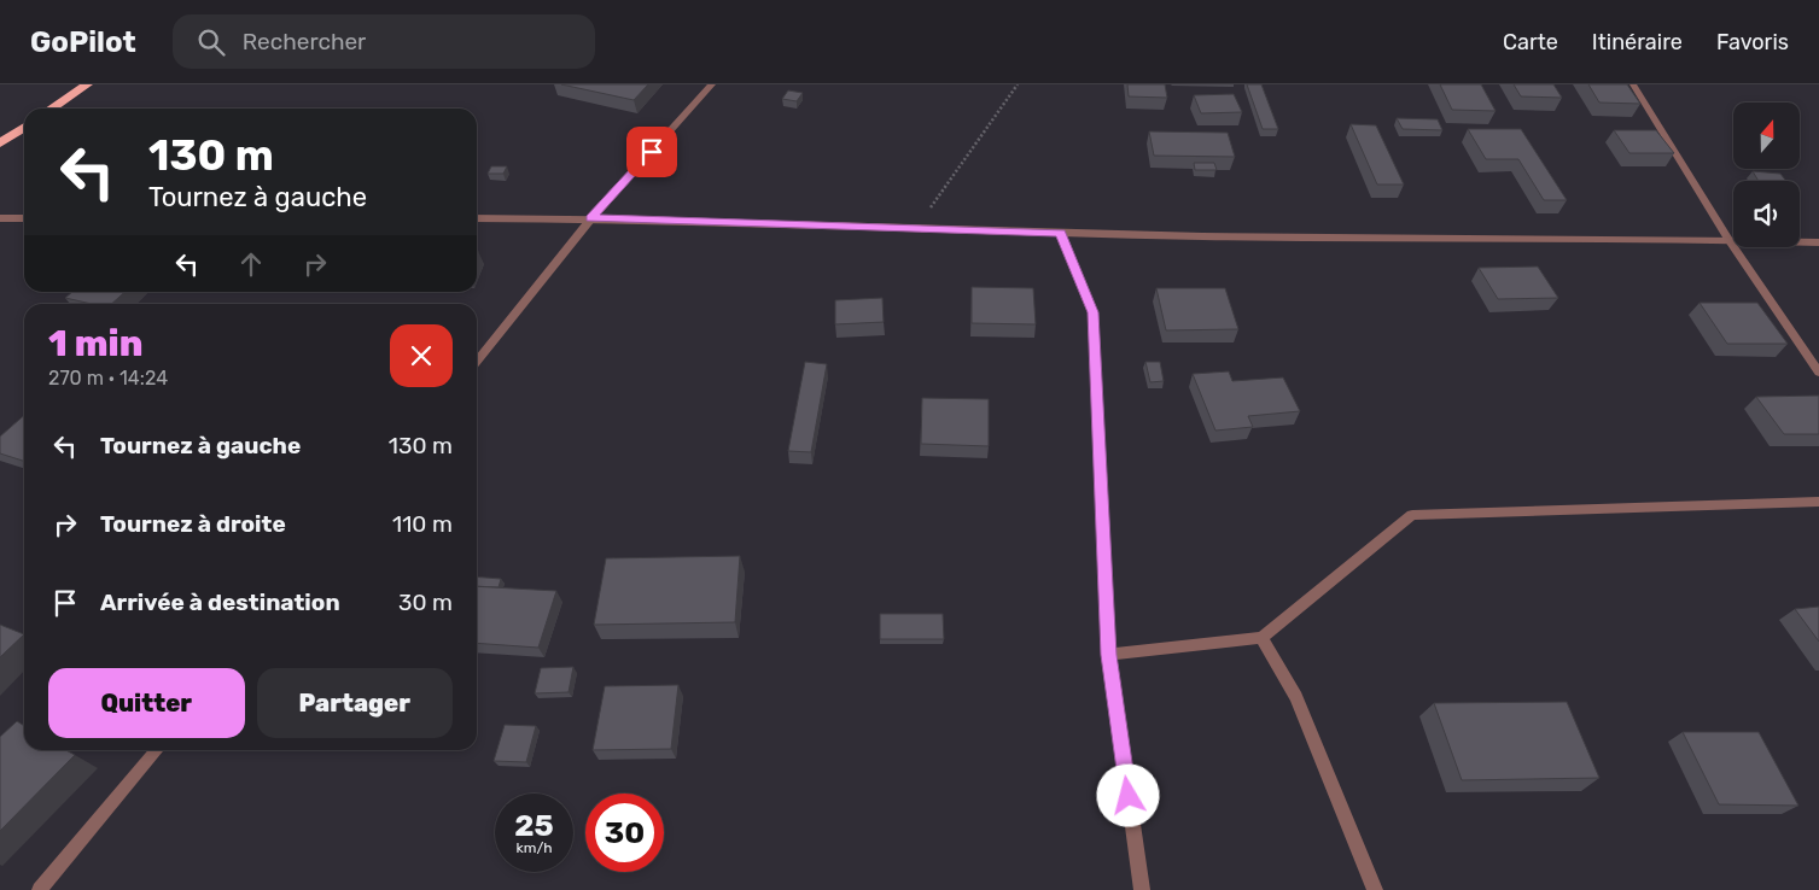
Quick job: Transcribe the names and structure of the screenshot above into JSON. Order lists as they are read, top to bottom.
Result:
{
  "north": "top",
  "page": {
    "header": "GoPilot",
    "search": "Rechercher",
    "nav": ["Carte", "Itinéraire", "Favoris"],
    "turn": ["130 m", "Tournez à gauche"],
    "heading": ["1 min", "270 m · 14:24"],
    "list": [
      {
        "name": "Tournez à gauche",
        "value": "130 m"
      },
      {
        "name": "Tournez à droite",
        "value": "110 m"
      },
      {
        "name": "Arrivée à destination",
        "value": "30 m"
      }
    ],
    "buttons": ["Quitter", "Partager"],
    "speed": "25 km/h",
    "limit": "30"
  }
}
